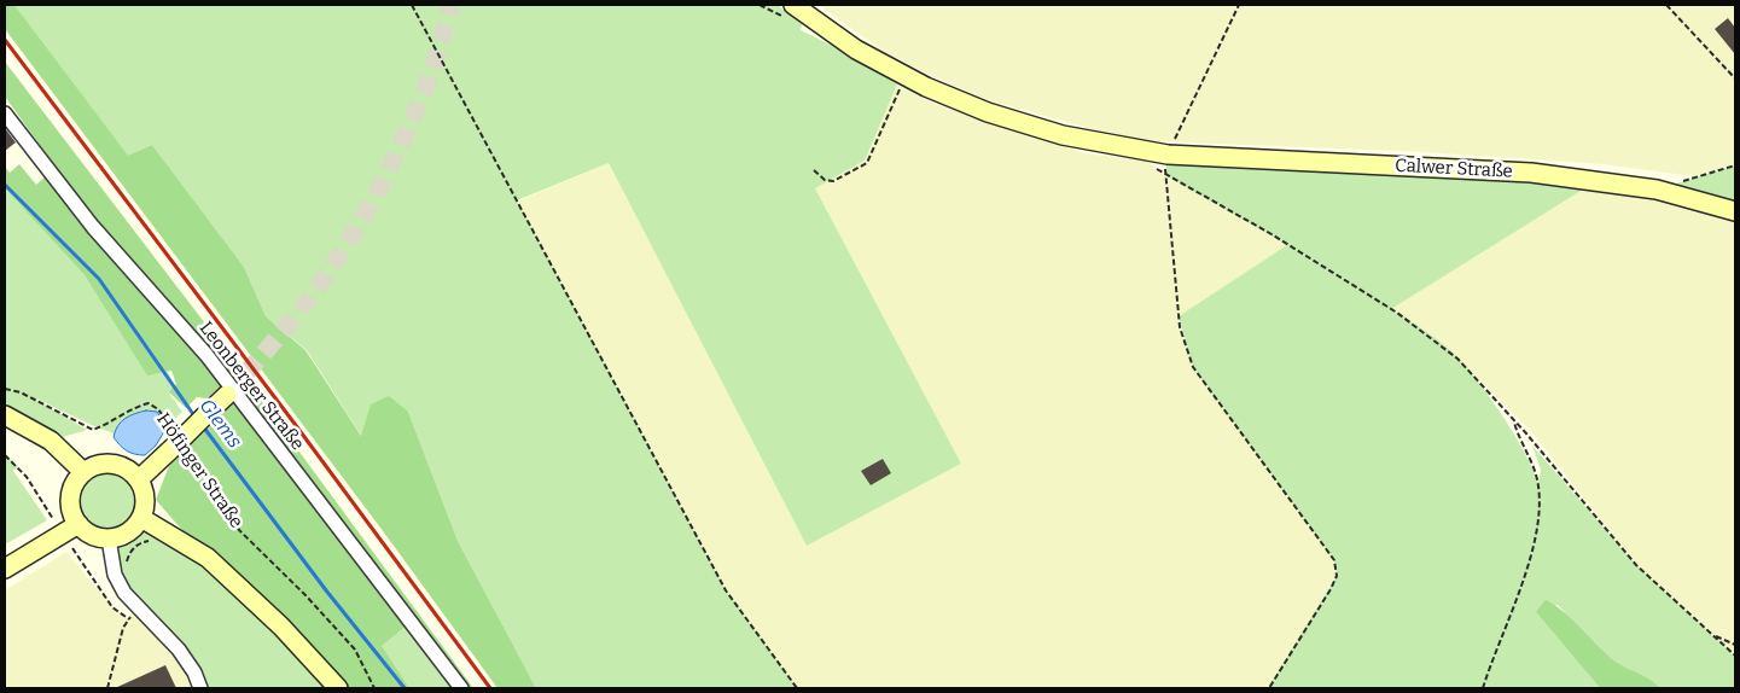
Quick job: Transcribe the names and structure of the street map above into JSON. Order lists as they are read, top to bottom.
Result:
{
  "streets": {
    "main road": ["Calwer Straße"],
    "street": ["Leonberger Straße"],
    "path": ["Höfinger Straße"]
  },
  "water": ["Glems"]
}
